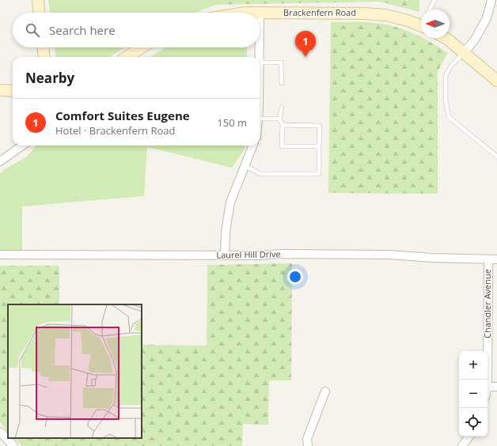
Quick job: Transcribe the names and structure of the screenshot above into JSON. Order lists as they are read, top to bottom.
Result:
{
  "streets": {
    "street": ["Brackenfern Road", "Laurel Hill Drive", "Chandler Avenue"]
  },
  "crossings": [
    ["Laurel Hill Drive", "Chandler Avenue"]
  ],
  "north": "left",
  "page": {
    "search": "Search here",
    "pins": "1",
    "heading": "Nearby",
    "list": [
      {
        "mark": "1",
        "name": "Comfort Suites Eugene",
        "note": "Hotel · Brackenfern Road",
        "value": "150 m"
      }
    ],
    "map_buttons": ["+", "−"]
  }
}
